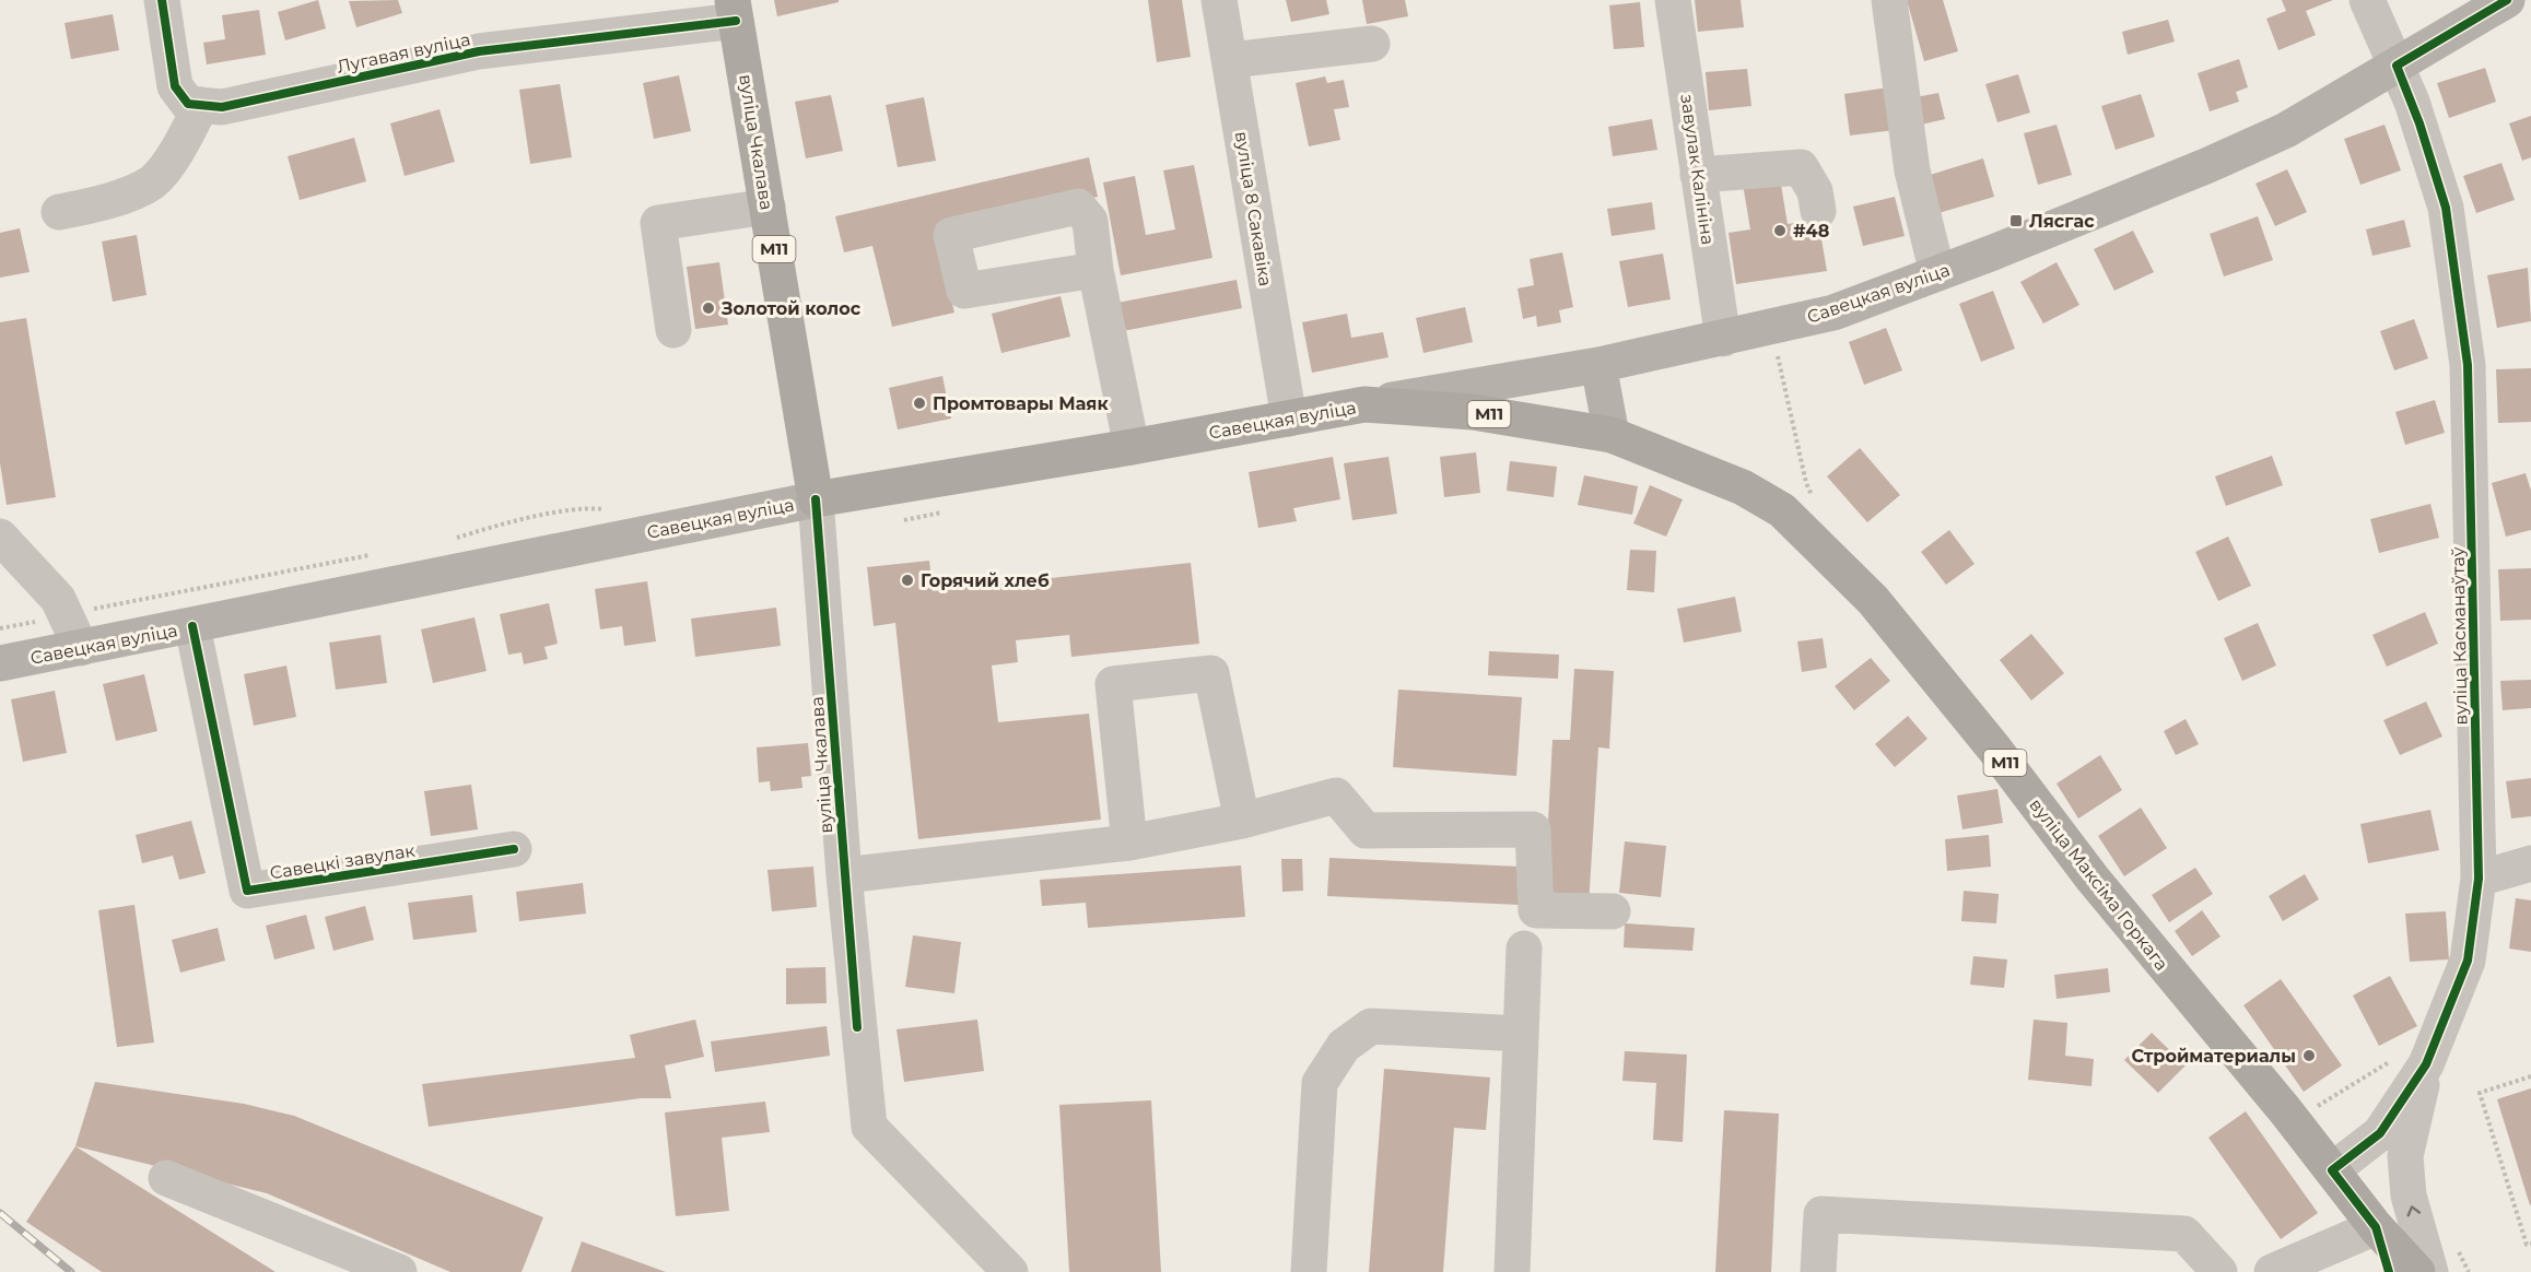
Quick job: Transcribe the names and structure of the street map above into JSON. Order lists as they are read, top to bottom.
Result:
{
  "streets": {
    "highway": [
      "вуліца Чкалава",
      "М11",
      "Савецкая вуліца",
      "вуліца Максіма Горкага"
    ],
    "street": [
      "Лугавая вуліца",
      "завулак Калініна",
      "вуліца 8 Сакавіка",
      "вуліца Касманаўтаў",
      "Савецкі завулак"
    ]
  },
  "crossings": [
    ["Лугавая вуліца", "вуліца Чкалава"],
    ["вуліца Чкалава", "Савецкая вуліца"],
    ["завулак Калініна", "Савецкая вуліца"],
    ["вуліца 8 Сакавіка", "Савецкая вуліца"],
    ["Савецкая вуліца", "вуліца Касманаўтаў"],
    ["Савецкая вуліца", "Савецкі завулак"],
    ["Савецкая вуліца", "вуліца Максіма Горкага"],
    ["вуліца Касманаўтаў", "вуліца Максіма Горкага"]
  ],
  "places": {
    "transit": ["Лясгас"],
    "other": [
      "#48",
      "Золотой колос",
      "Промтовары Маяк",
      "Горячий хлеб",
      "Стройматериалы"
    ]
  }
}
